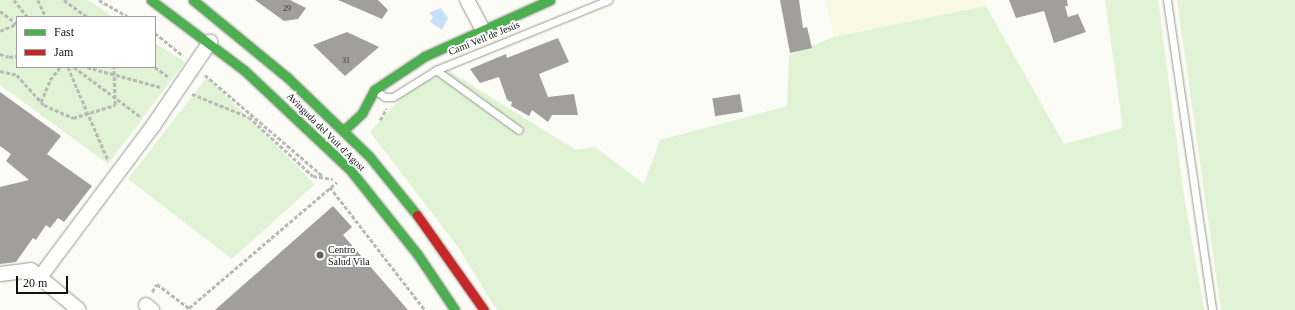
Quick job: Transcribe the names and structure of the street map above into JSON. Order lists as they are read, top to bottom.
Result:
{
  "streets": {
    "street": ["Camí Vell de Jesús", "Avinguda del Vuit d'Agost"]
  },
  "crossings": [
    ["Camí Vell de Jesús", "Avinguda del Vuit d'Agost"]
  ],
  "places": ["Centro Salud Vila"],
  "house_numbers": ["29", "31"],
  "legend": ["Fast", "Jam"],
  "scale_bar": "20 m"
}
